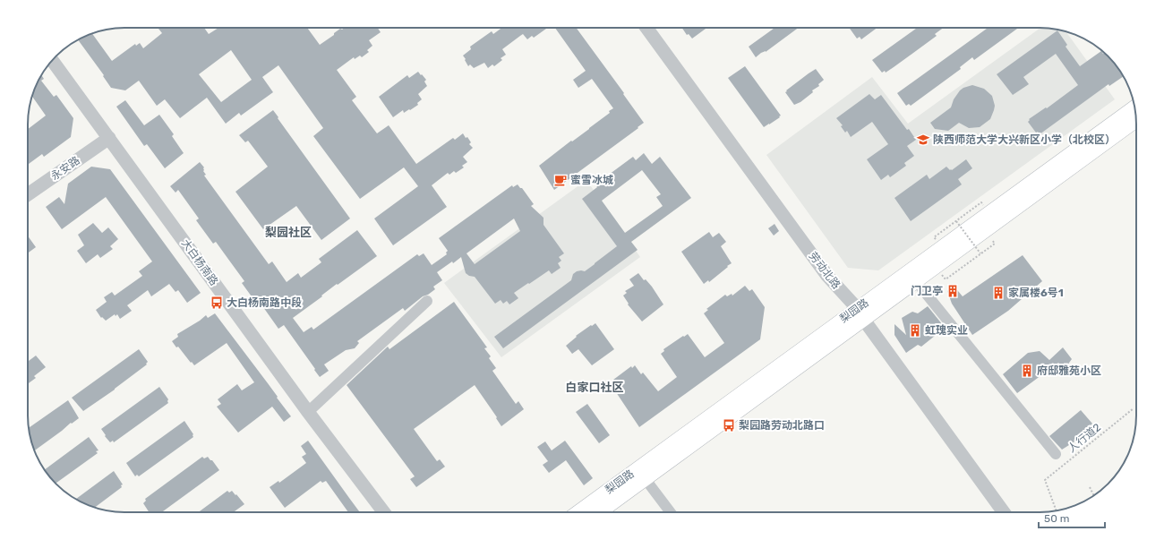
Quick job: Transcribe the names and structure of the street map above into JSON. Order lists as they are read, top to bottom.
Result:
{
  "streets": {
    "main road": ["梨园路"],
    "street": ["永安路", "大白杨南路", "劳动北路"],
    "path": ["人行道2"]
  },
  "crossings": [
    ["永安路", "大白杨南路"],
    ["劳动北路", "梨园路"]
  ],
  "districts": ["梨园社区", "白家口社区"],
  "places": {
    "school or university": ["陕西师范大学大兴新区小学（北校区）"],
    "cafe": ["蜜雪冰城"],
    "building": [
      "门卫亭",
      "家属楼6号1",
      "虹瑰实业",
      "府邸雅苑小区"
    ],
    "bus stop": ["大白杨南路中段", "梨园路劳动北路口"]
  },
  "scale_bar": "50 m"
}
